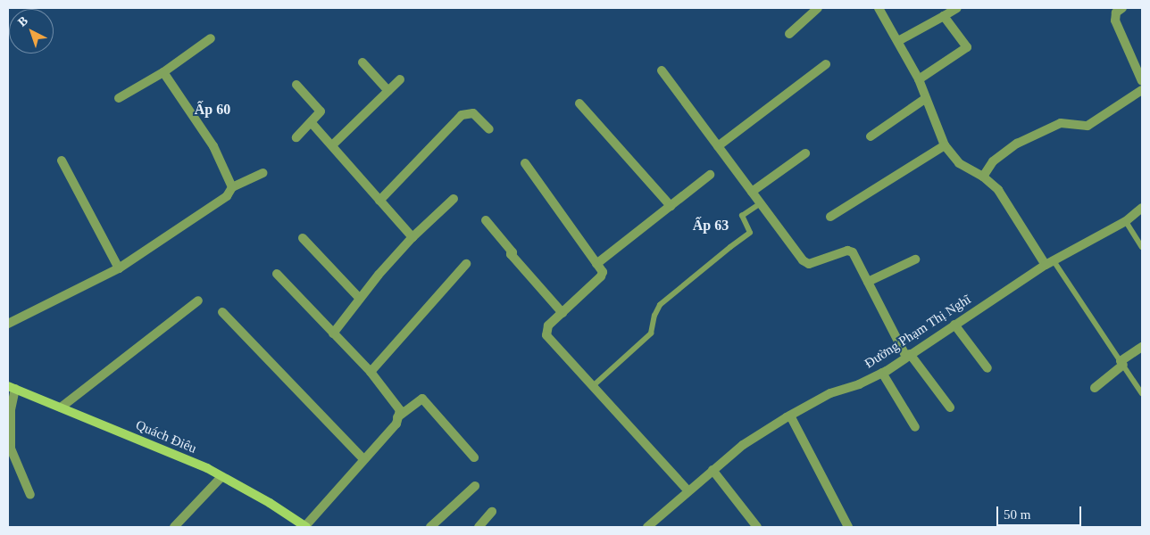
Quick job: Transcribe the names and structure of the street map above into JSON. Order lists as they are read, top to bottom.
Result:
{
  "streets": {
    "main road": ["Quách Điêu"],
    "street": ["Đường Phạm Thị Nghĩ"]
  },
  "districts": ["Ấp 60", "Ấp 63"],
  "scale_bar": "50 m",
  "north": "top left"
}
